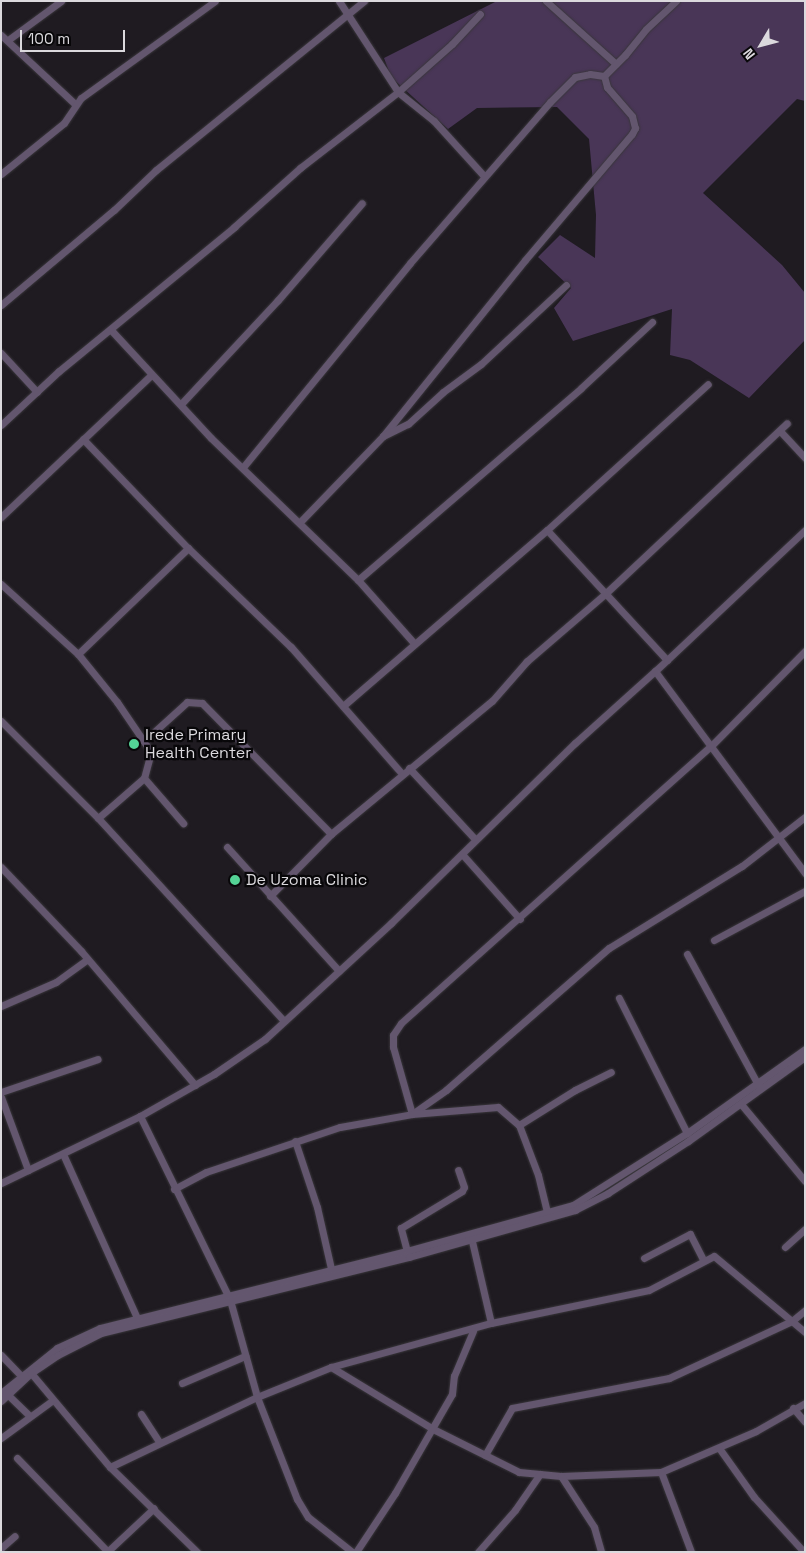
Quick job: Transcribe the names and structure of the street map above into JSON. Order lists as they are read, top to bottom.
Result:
{
  "places": ["Irede Primary Health Center", "De Uzoma Clinic"],
  "scale_bar": "100 m",
  "north": "bottom left"
}
